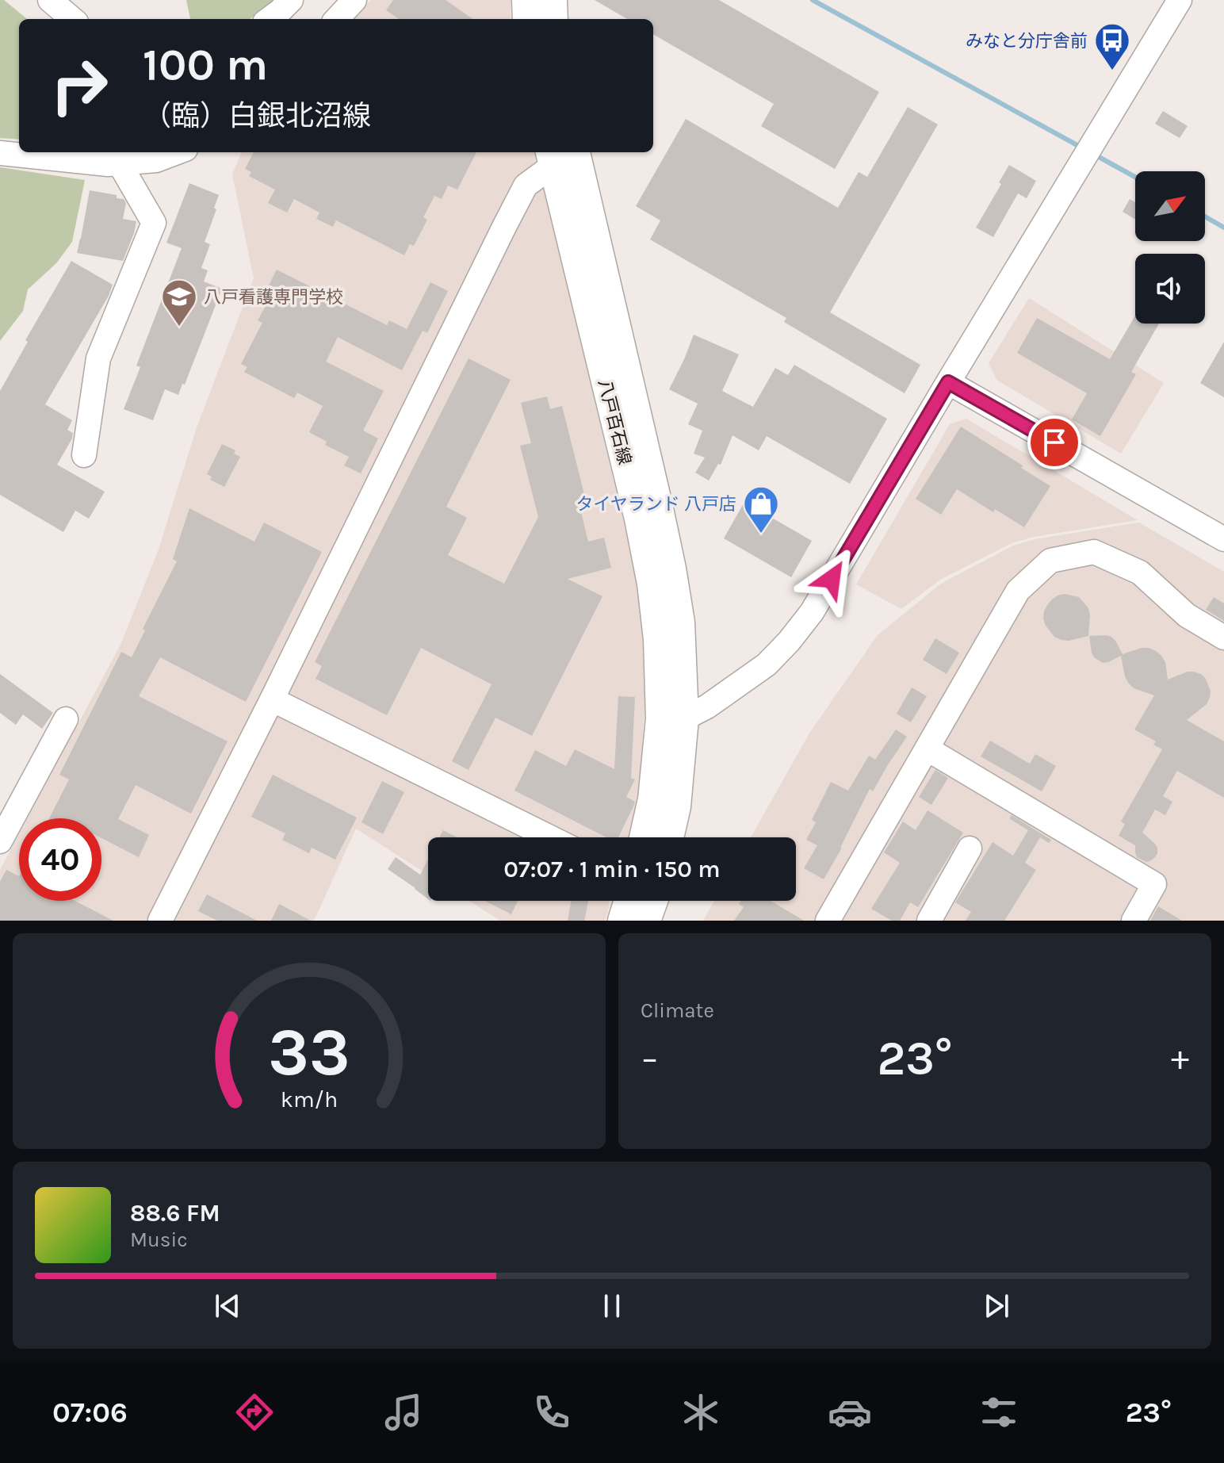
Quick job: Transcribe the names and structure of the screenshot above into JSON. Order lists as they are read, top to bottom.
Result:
{
  "streets": {
    "main road": ["八戸百石線"]
  },
  "places": {
    "bus stop": ["みなと分庁舎前"],
    "school or university": ["八戸看護専門学校"],
    "shop": ["タイヤランド 八戸店"]
  },
  "north": "top right",
  "page": {
    "turn": ["100 m", "（臨）白銀北沼線"],
    "limit": "40",
    "trip": "07:07 · 1 min · 150 m",
    "tile": "Climate",
    "heat": ["−", "23°", "+"],
    "song": ["88.6 FM", "Music"],
    "tabs": ["07:06", "23°"],
    "gauge": ["33", "km/h"]
  }
}
